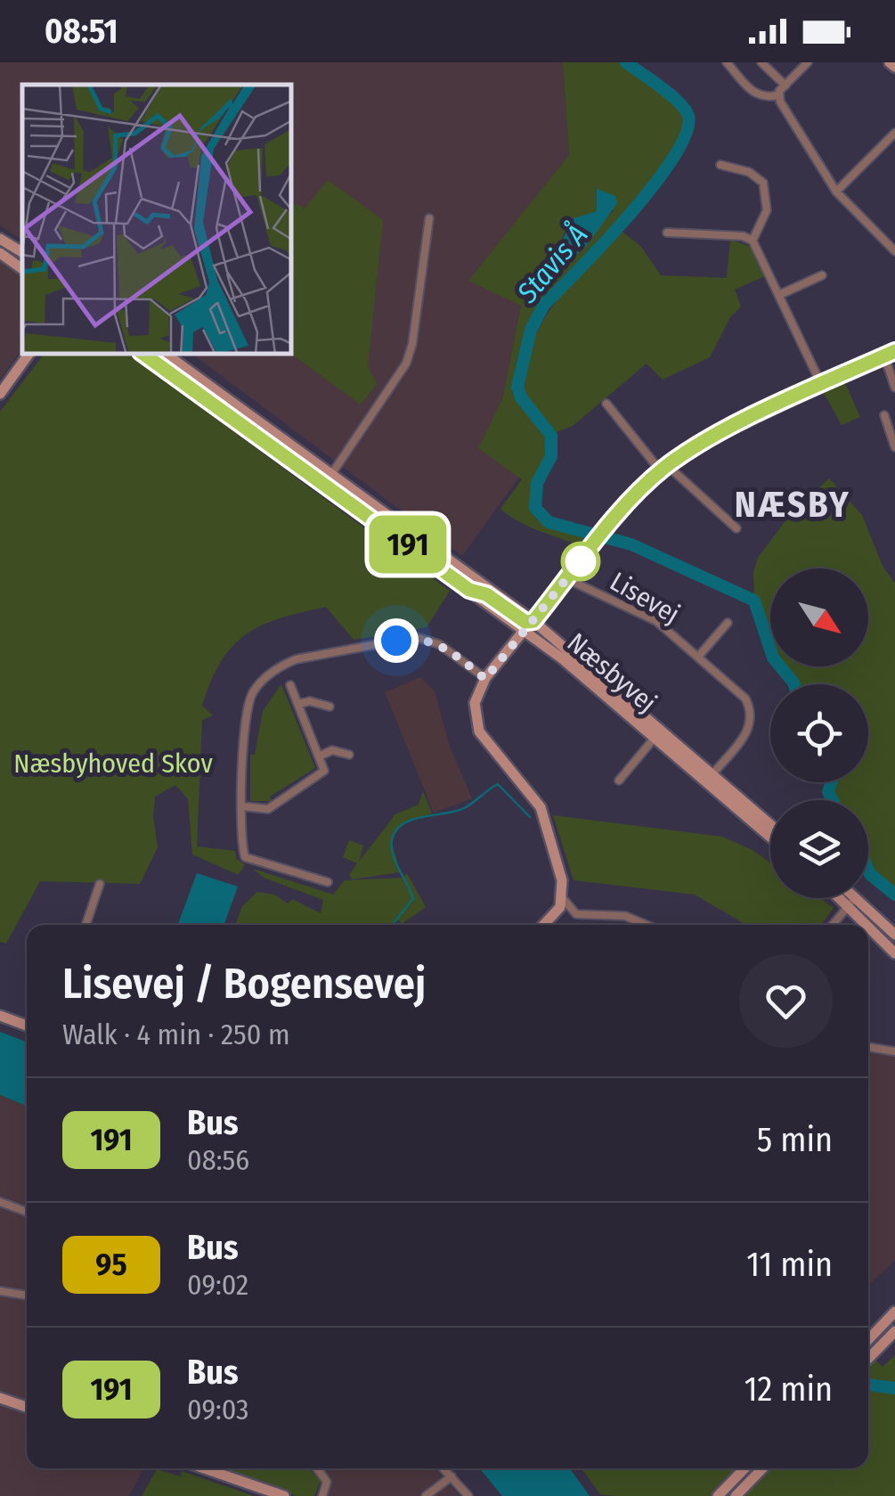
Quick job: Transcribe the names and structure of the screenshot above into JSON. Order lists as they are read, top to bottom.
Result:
{
  "streets": {
    "street": ["Lisevej", "Næsbyvej"]
  },
  "crossings": [
    ["Lisevej", "Næsbyvej"]
  ],
  "districts": ["NÆSBY"],
  "water": ["Stavis Å"],
  "parks": ["Næsbyhoved Skov"],
  "lines": ["bus line 191"],
  "north": "bottom right",
  "page": {
    "status": "08:51",
    "on_map": "191",
    "heading": ["Lisevej / Bogensevej", "Walk · 4 min · 250 m"],
    "list": [
      {
        "mark": "191",
        "name": "Bus",
        "note": "08:56",
        "value": "5 min"
      },
      {
        "mark": "95",
        "name": "Bus",
        "note": "09:02",
        "value": "11 min"
      },
      {
        "mark": "191",
        "name": "Bus",
        "note": "09:03",
        "value": "12 min"
      }
    ]
  }
}
